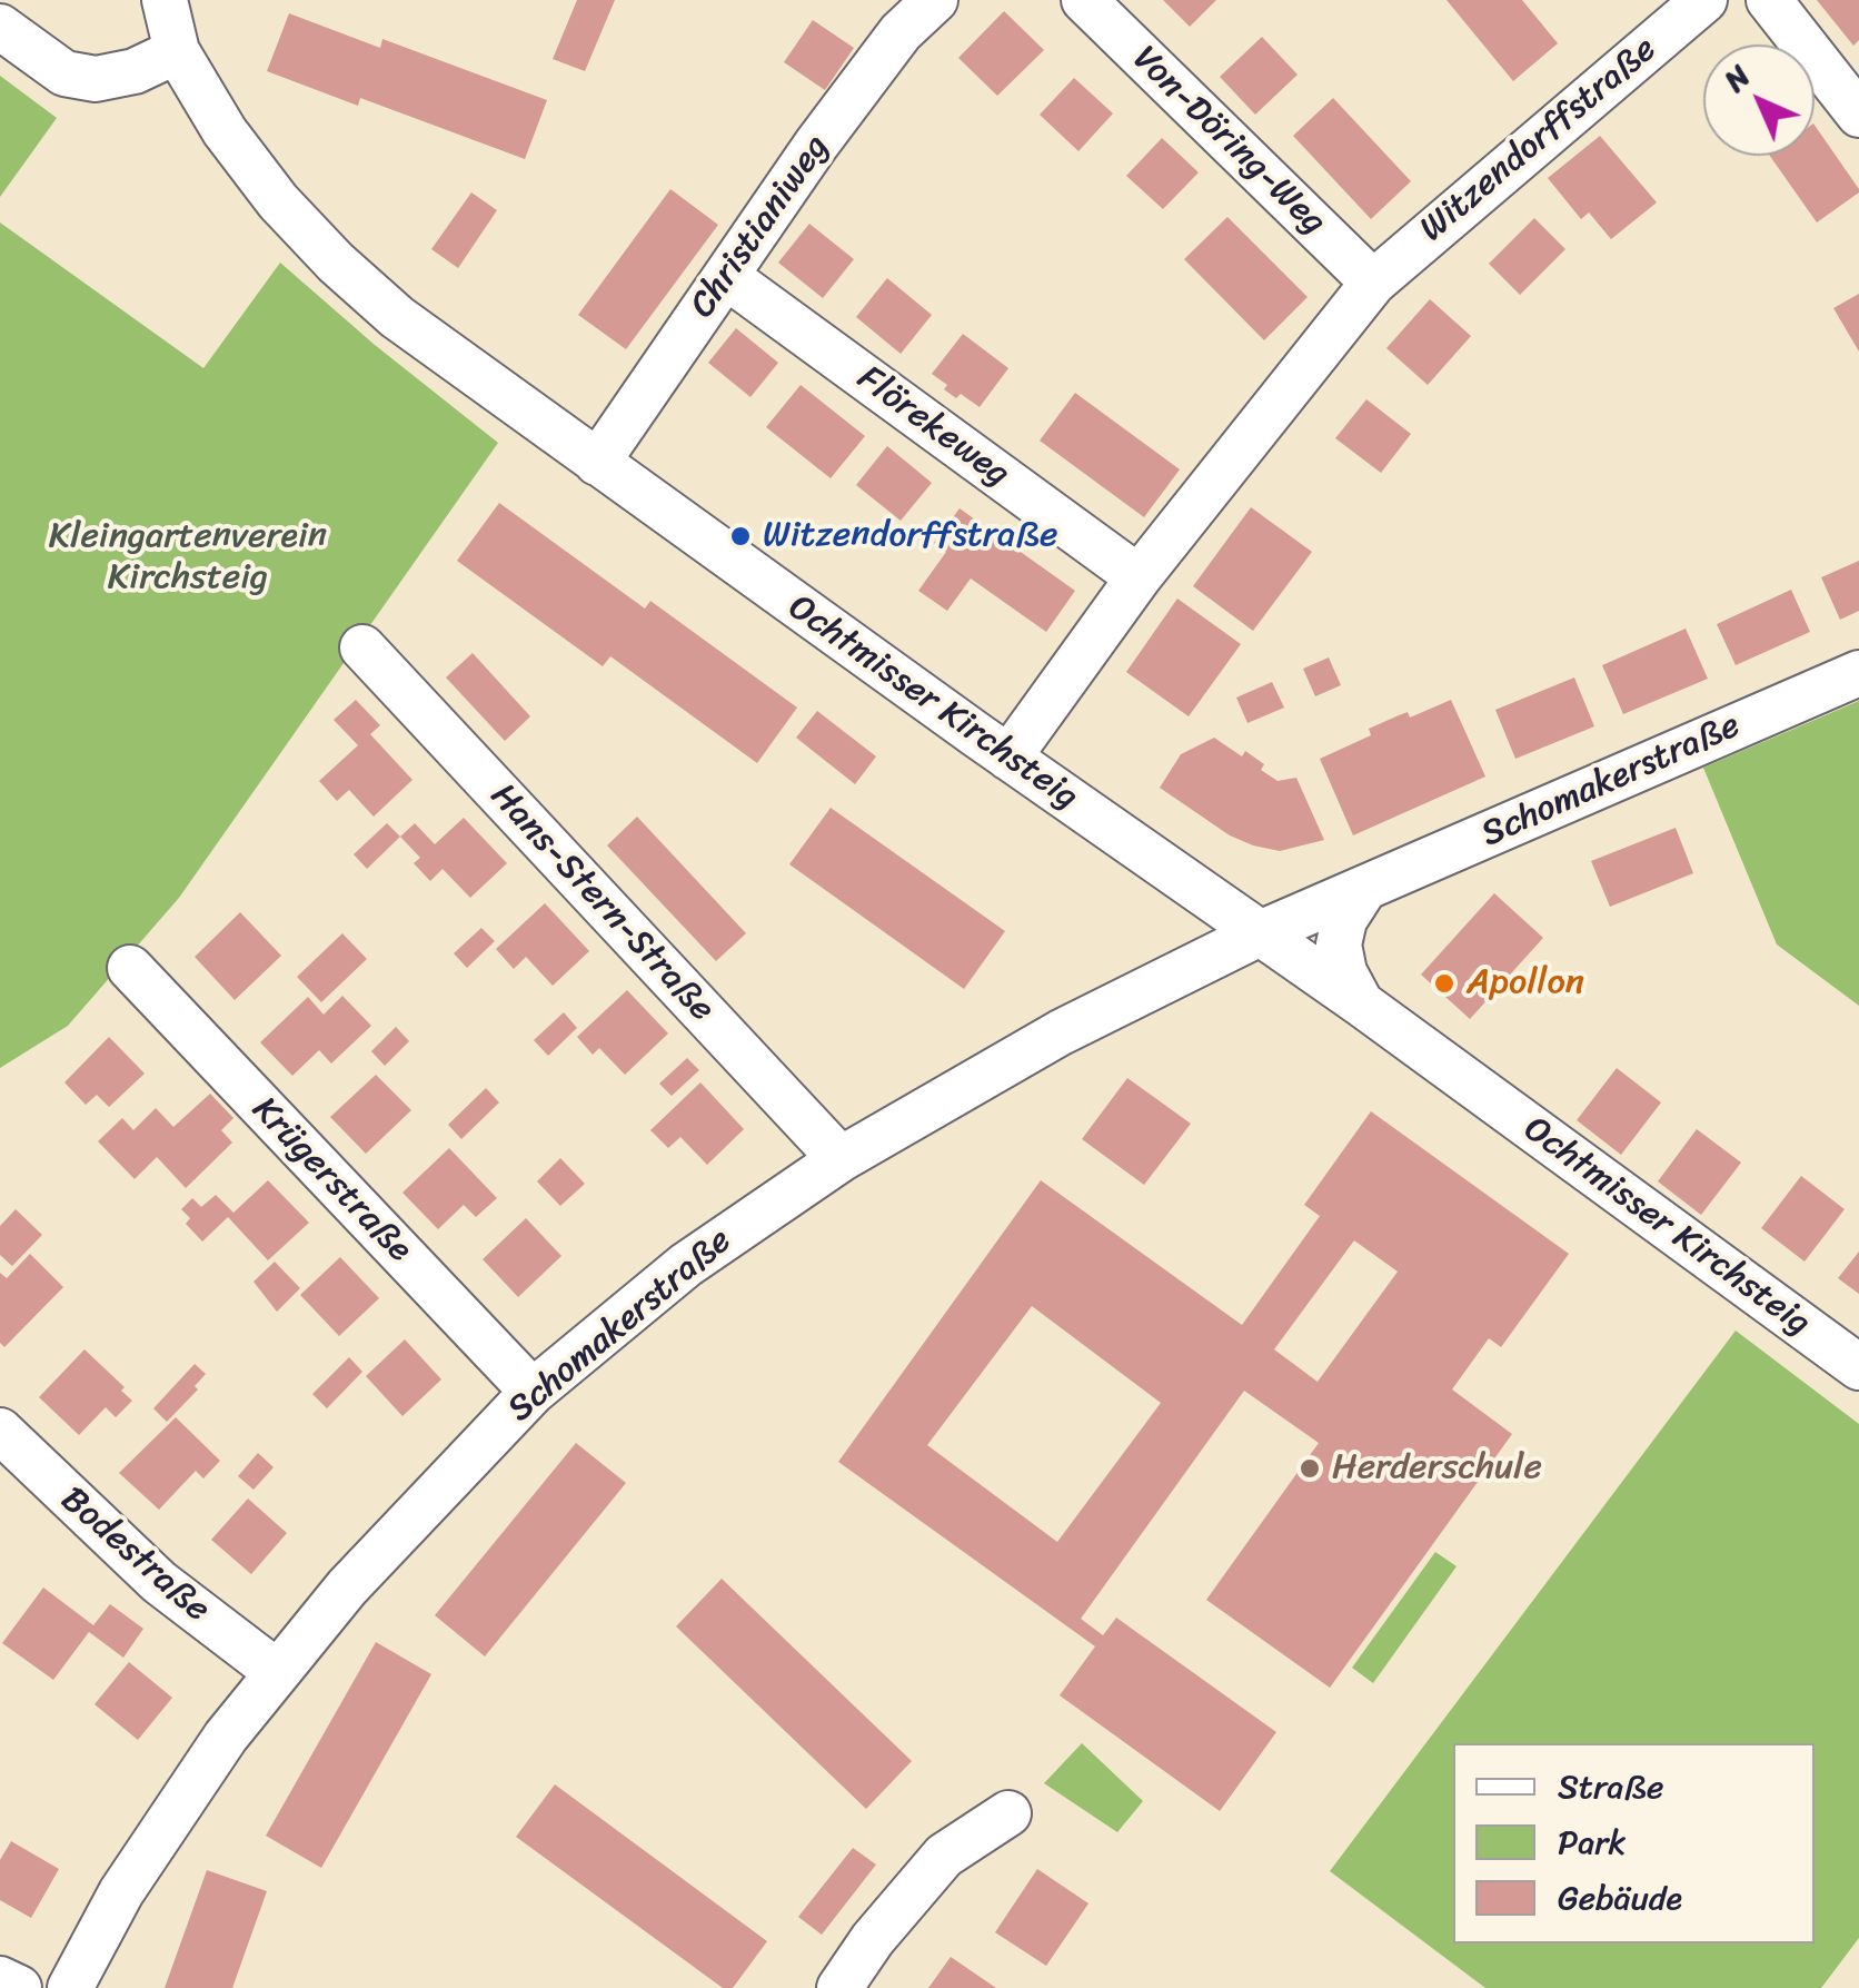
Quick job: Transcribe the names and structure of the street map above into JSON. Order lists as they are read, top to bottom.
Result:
{
  "streets": {
    "street": [
      "Witzendorffstraße",
      "Von-Döring-Weg",
      "Christianiweg",
      "Flörekeweg",
      "Ochtmisser Kirchsteig",
      "Schomakerstraße",
      "Hans-Stern-Straße",
      "Krügerstraße",
      "Bodestraße"
    ]
  },
  "crossings": [
    ["Witzendorffstraße", "Von-Döring-Weg"],
    ["Witzendorffstraße", "Flörekeweg"],
    ["Witzendorffstraße", "Ochtmisser Kirchsteig"],
    ["Christianiweg", "Flörekeweg"],
    ["Christianiweg", "Ochtmisser Kirchsteig"],
    ["Ochtmisser Kirchsteig", "Schomakerstraße"],
    ["Schomakerstraße", "Hans-Stern-Straße"],
    ["Schomakerstraße", "Krügerstraße"],
    ["Schomakerstraße", "Bodestraße"]
  ],
  "parks": ["Kleingartenverein Kirchsteig"],
  "places": ["Witzendorffstraße", "Apollon", "Herderschule"],
  "legend": ["Straße", "Park", "Gebäude"],
  "north": "top left"
}
